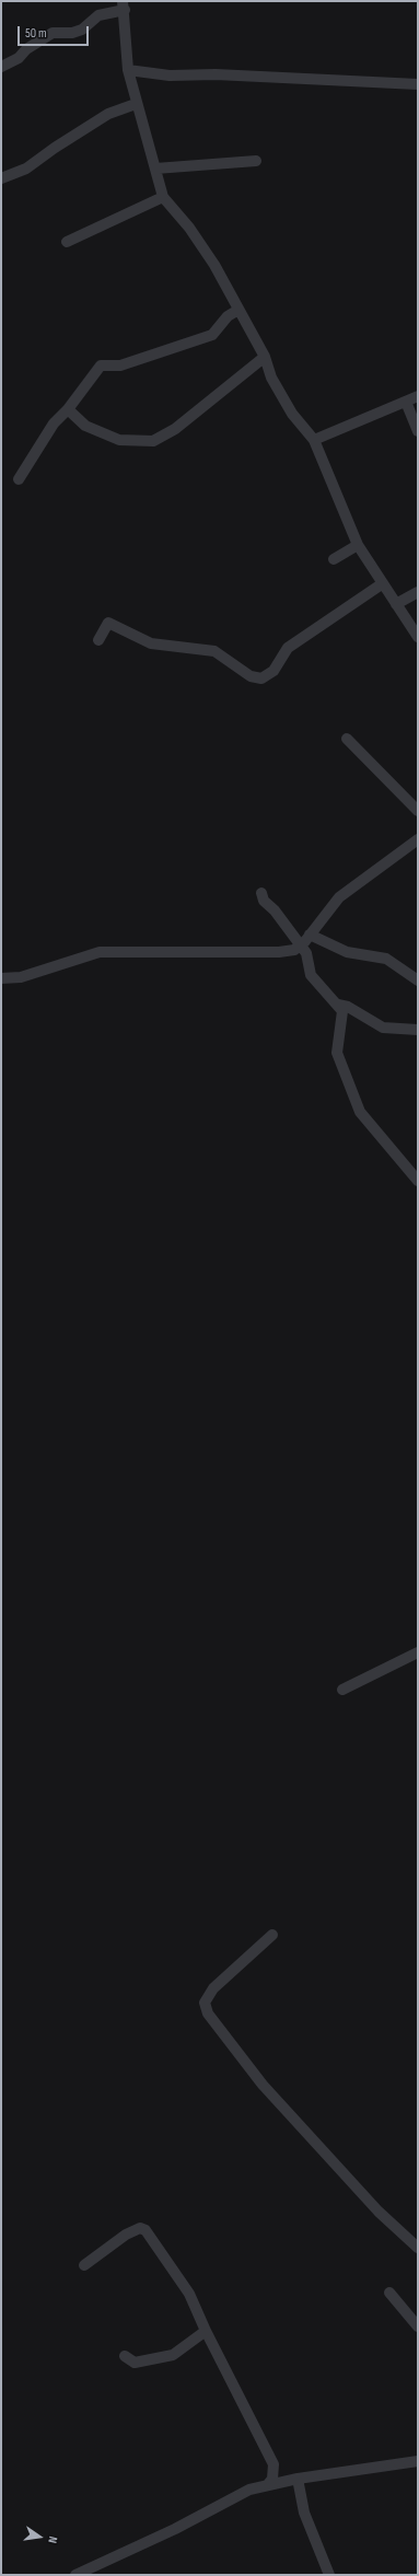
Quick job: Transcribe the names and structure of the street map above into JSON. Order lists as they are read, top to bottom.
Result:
{
  "scale_bar": "50 m",
  "north": "right"
}
